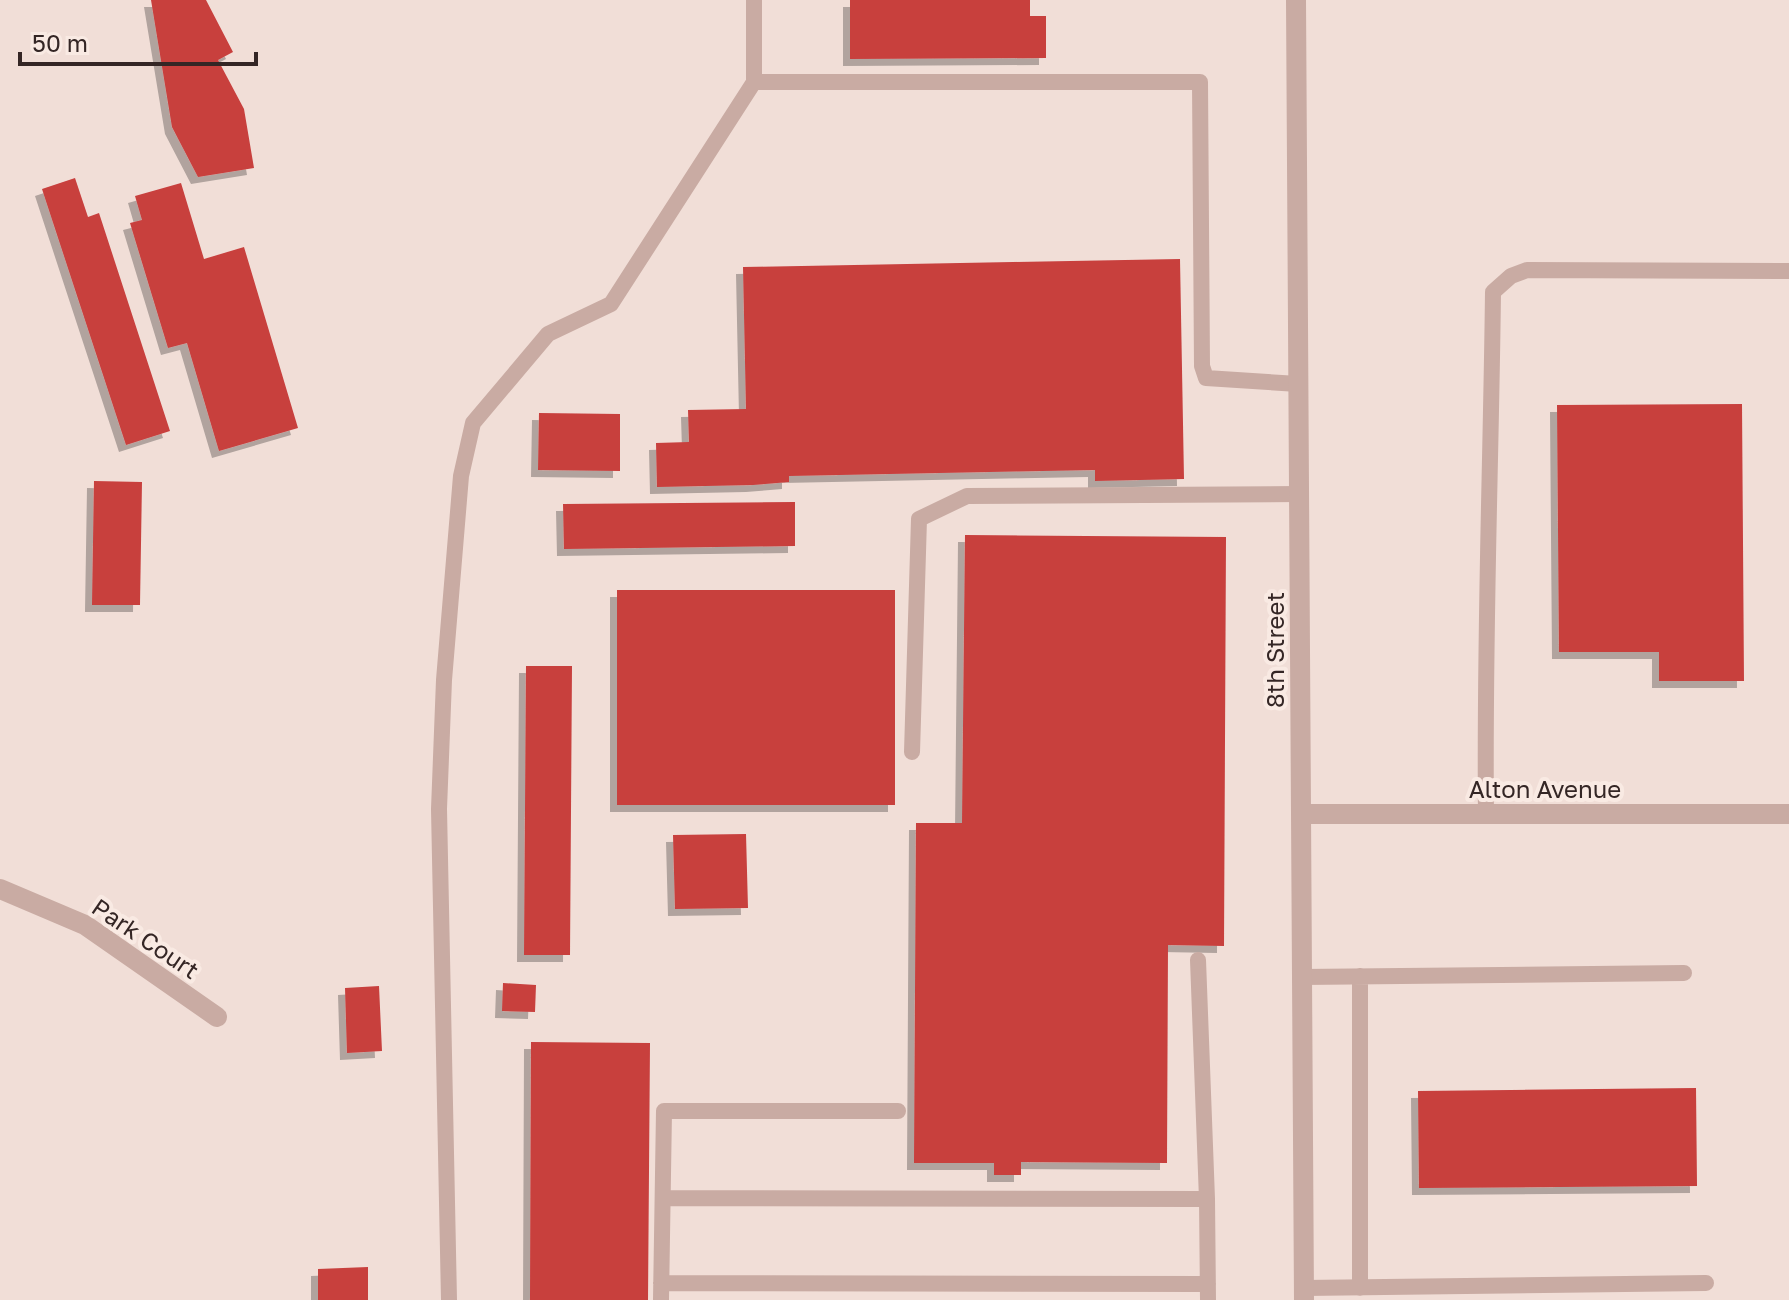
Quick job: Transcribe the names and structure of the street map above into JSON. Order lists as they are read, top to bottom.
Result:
{
  "streets": {
    "street": ["8th Street", "Alton Avenue", "Park Court"]
  },
  "crossings": [
    ["8th Street", "Alton Avenue"]
  ],
  "scale_bar": "50 m"
}
